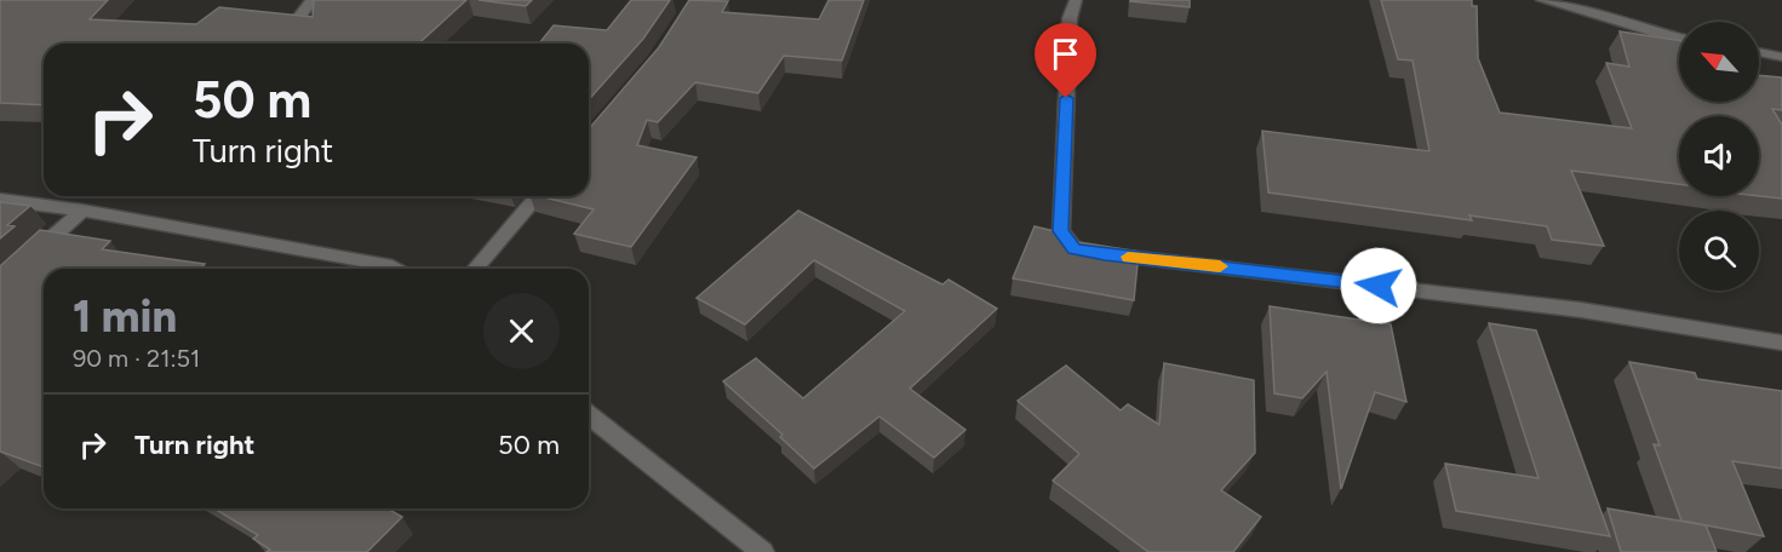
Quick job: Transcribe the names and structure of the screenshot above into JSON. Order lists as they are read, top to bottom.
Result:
{
  "north": "top left",
  "page": {
    "turn": ["50 m", "Turn right"],
    "heading": ["1 min", "90 m · 21:51"],
    "list": [
      {
        "name": "Turn right",
        "value": "50 m"
      }
    ]
  }
}
